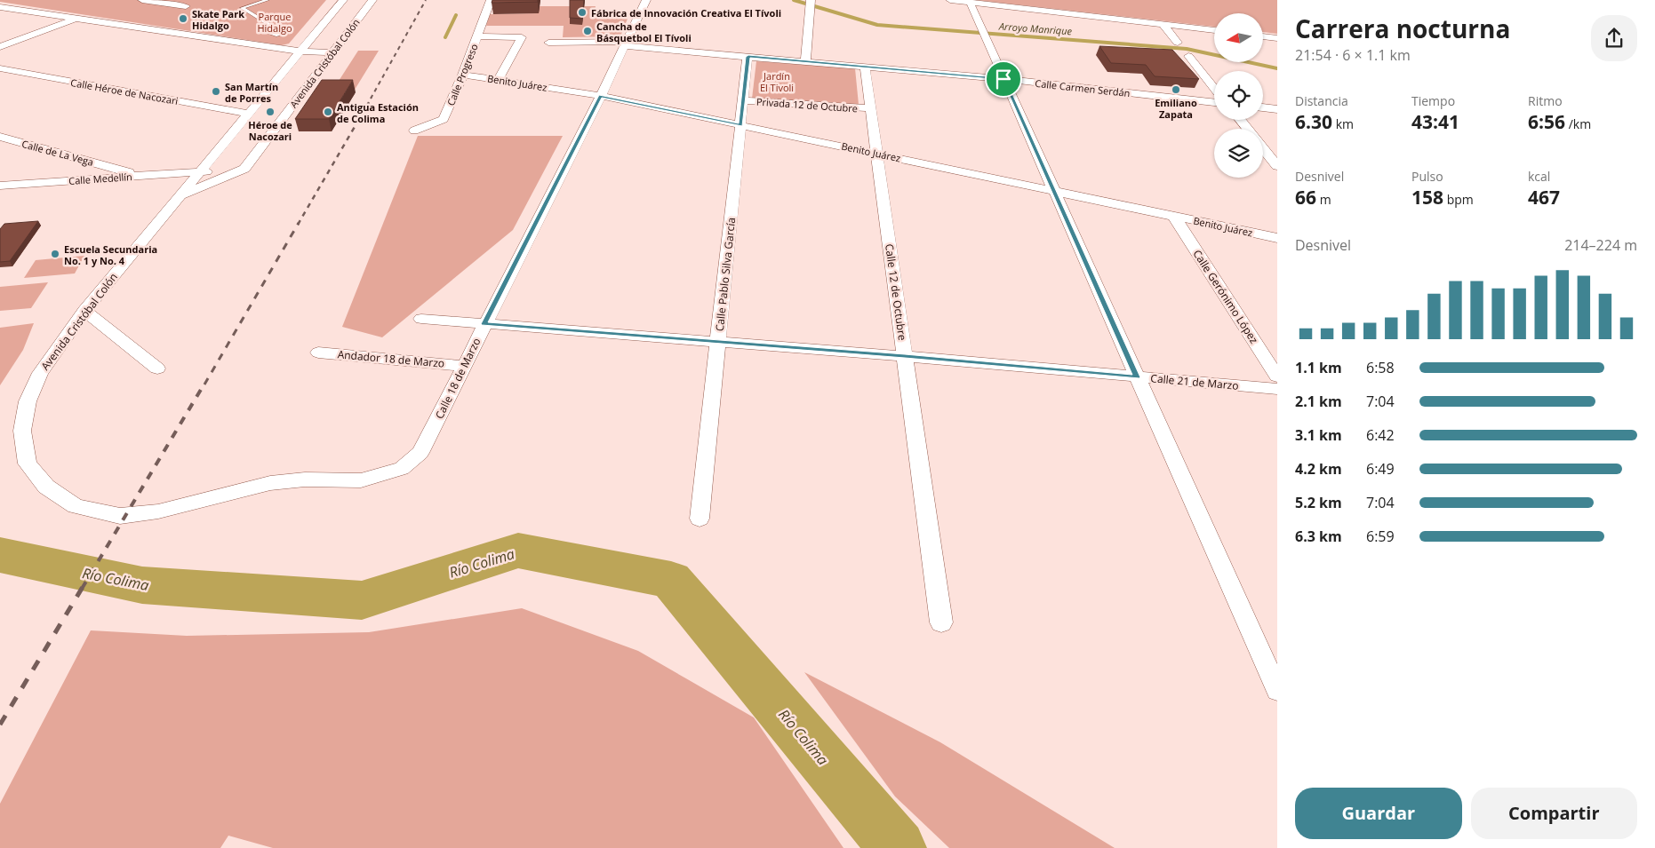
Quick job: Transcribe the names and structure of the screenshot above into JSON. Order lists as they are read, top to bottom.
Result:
{
  "streets": {
    "street": [
      "Avenida Cristóbal Colón",
      "Calle Progreso",
      "Benito Juárez",
      "Calle Carmen Serdán",
      "Calle Héroe de Nacozari",
      "Privada 12 de Octubre",
      "Calle de La Vega",
      "Calle Medellín",
      "Calle Pablo Silva García",
      "Calle 12 de Octubre",
      "Calle Gerónimo López",
      "Andador 18 de Marzo",
      "Calle 18 de Marzo",
      "Calle 21 de Marzo"
    ]
  },
  "crossings": [
    ["Avenida Cristóbal Colón", "Calle Héroe de Nacozari"],
    ["Avenida Cristóbal Colón", "Calle de La Vega"],
    ["Avenida Cristóbal Colón", "Calle Medellín"],
    ["Avenida Cristóbal Colón", "Calle 18 de Marzo"],
    ["Calle Progreso", "Benito Juárez"],
    ["Benito Juárez", "Calle Pablo Silva García"],
    ["Benito Juárez", "Calle 12 de Octubre"],
    ["Benito Juárez", "Calle Gerónimo López"],
    ["Benito Juárez", "Calle 18 de Marzo"],
    ["Calle Carmen Serdán", "Calle Pablo Silva García"],
    ["Calle Carmen Serdán", "Calle 12 de Octubre"],
    ["Calle Carmen Serdán", "Calle 18 de Marzo"],
    ["Privada 12 de Octubre", "Calle Pablo Silva García"],
    ["Privada 12 de Octubre", "Calle 12 de Octubre"],
    ["Calle de La Vega", "Calle Medellín"],
    ["Calle Pablo Silva García", "Calle 21 de Marzo"],
    ["Calle 12 de Octubre", "Calle 21 de Marzo"],
    ["Andador 18 de Marzo", "Calle 18 de Marzo"],
    ["Calle 18 de Marzo", "Calle 21 de Marzo"]
  ],
  "water": ["Arroyo Manrique", "Río Colima"],
  "parks": ["Parque Hidalgo", "Jardín El Tivoli"],
  "places": [
    "Fábrica de Innovación Creativa El Tívoli",
    "Skate Park Hidalgo",
    "Cancha de Básquetbol El Tívoli",
    "Emiliano Zapata",
    "San Martín de Porres",
    "Héroe de Nacozari",
    "Antigua Estación de Colima",
    "Escuela Secundaria No. 1 y No. 4"
  ],
  "north": "left",
  "page": {
    "heading": ["Carrera nocturna", "21:54 · 6 × 1.1 km"],
    "stats": [
      ["Distancia", "6.30 km"],
      ["Tiempo", "43:41"],
      ["Ritmo", "6:56 /km"],
      ["Desnivel", "66 m"],
      ["Pulso", "158 bpm"],
      ["kcal", "467"]
    ],
    "chart": ["Desnivel", "214–224 m"],
    "list": [
      {
        "name": "1.1 km",
        "note": "6:58"
      },
      {
        "name": "2.1 km",
        "note": "7:04"
      },
      {
        "name": "3.1 km",
        "note": "6:42"
      },
      {
        "name": "4.2 km",
        "note": "6:49"
      },
      {
        "name": "5.2 km",
        "note": "7:04"
      },
      {
        "name": "6.3 km",
        "note": "6:59"
      }
    ],
    "buttons": ["Guardar", "Compartir"]
  }
}
